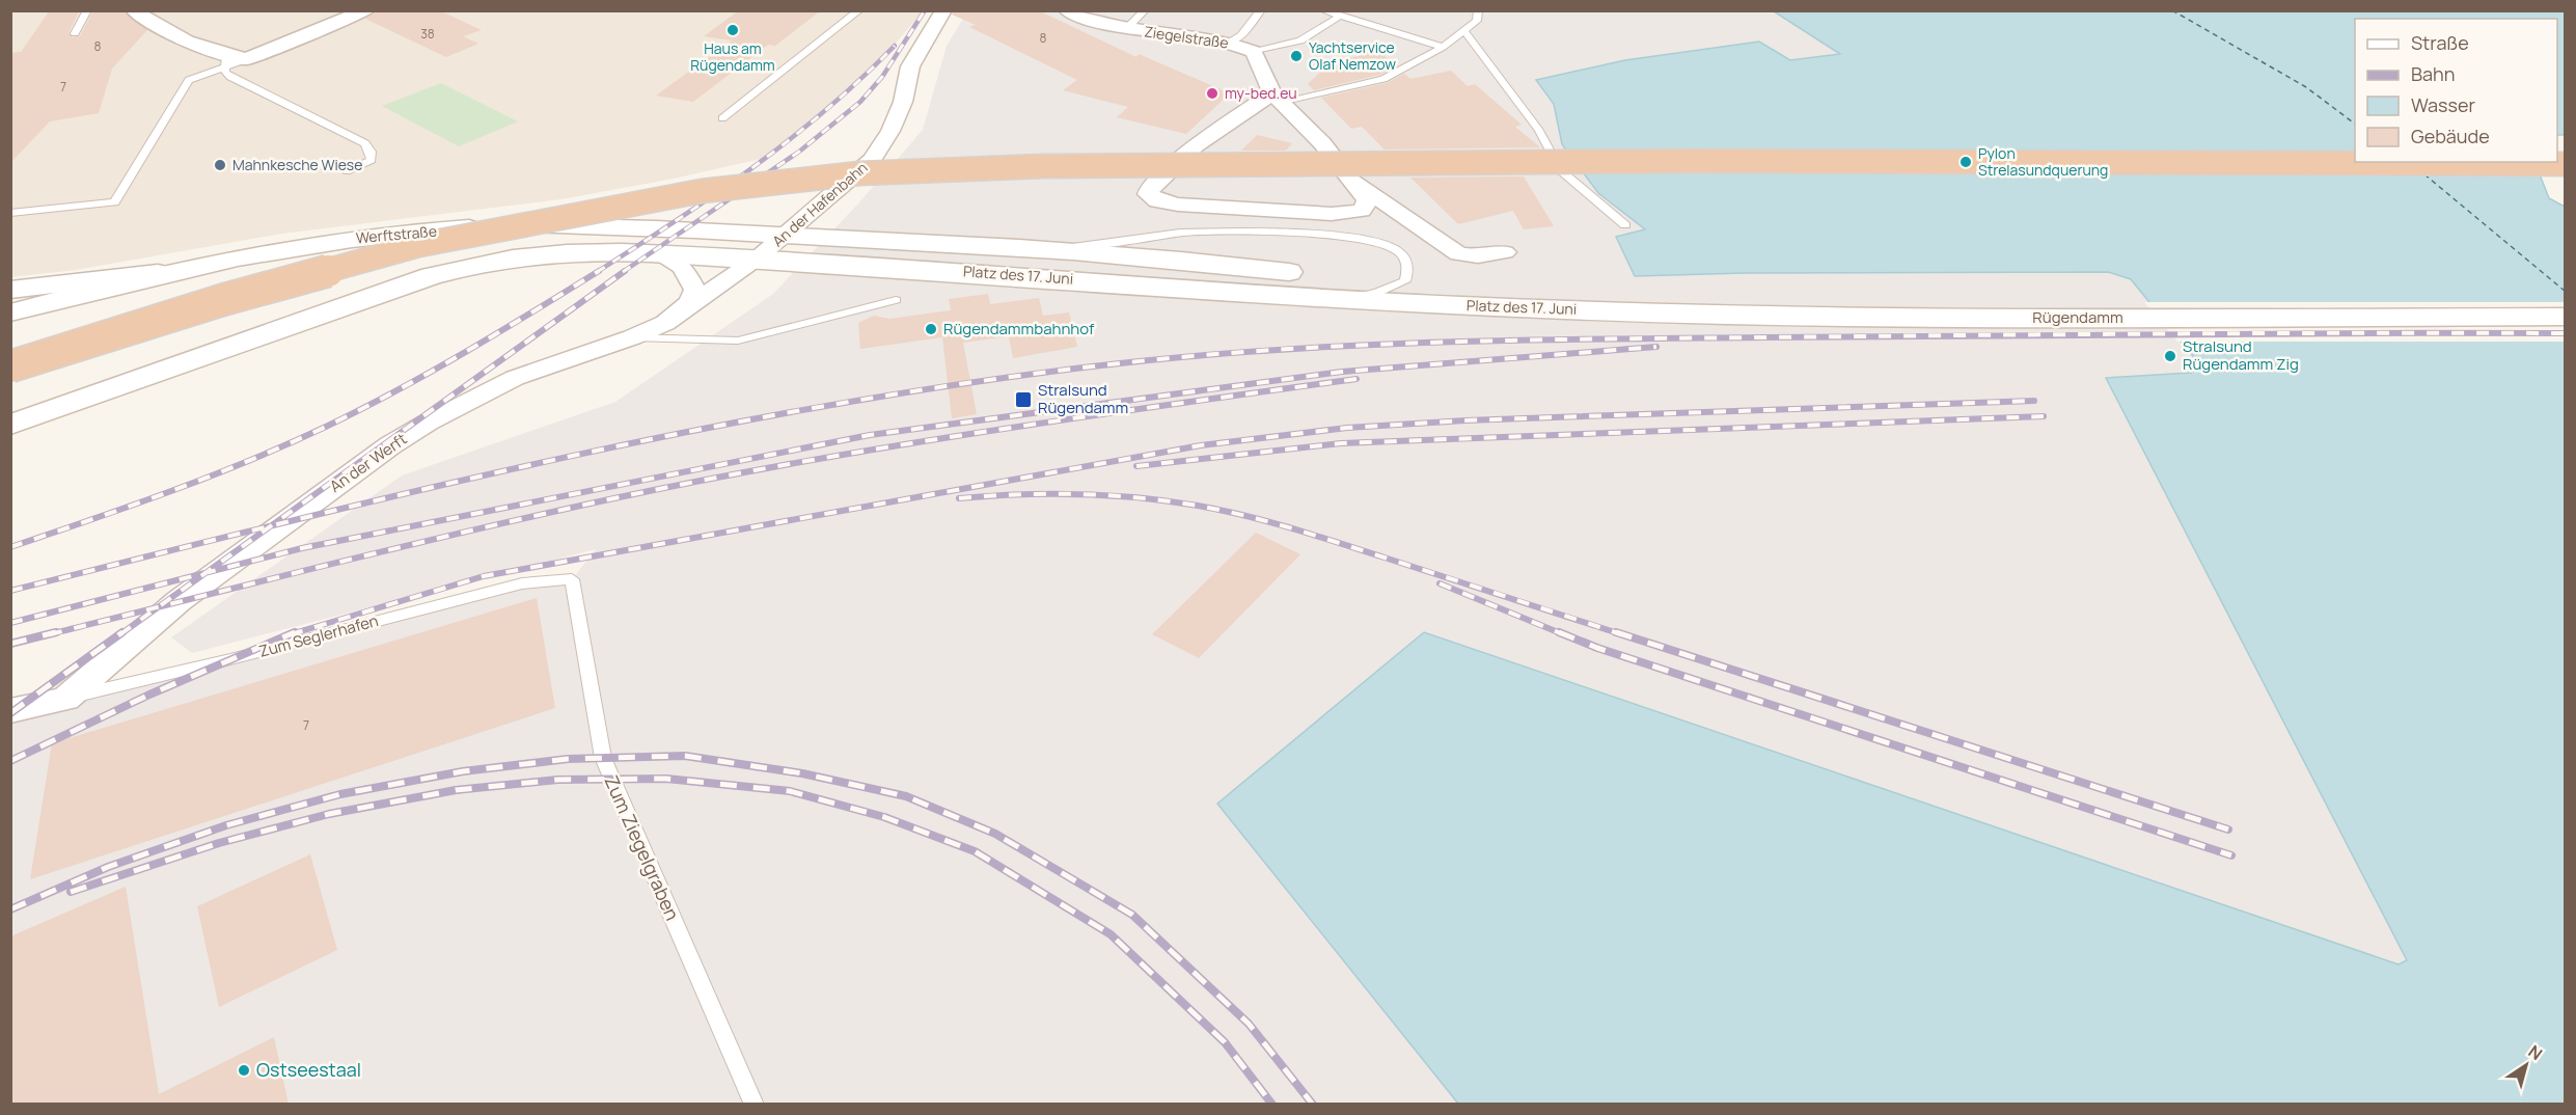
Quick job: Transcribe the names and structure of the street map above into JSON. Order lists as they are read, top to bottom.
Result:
{
  "streets": {
    "main road": ["Werftstraße", "Platz des 17. Juni", "Rügendamm"],
    "street": ["Ziegelstraße", "An der Hafenbahn", "An der Werft"],
    "lane": ["Zum Seglerhafen", "Zum Ziegelgraben"]
  },
  "crossings": [
    ["An der Hafenbahn", "Werftstraße"],
    ["An der Hafenbahn", "Platz des 17. Juni"],
    ["An der Hafenbahn", "An der Werft"],
    ["Werftstraße", "Platz des 17. Juni"],
    ["Platz des 17. Juni", "Rügendamm"],
    ["Platz des 17. Juni", "An der Werft"],
    ["An der Werft", "Zum Seglerhafen"],
    ["Zum Seglerhafen", "Zum Ziegelgraben"]
  ],
  "places": {
    "other": [
      "Haus am Rügendamm",
      "Yachtservice Olaf Nemzow",
      "my-bed.eu",
      "Pylon Strelasundquerung",
      "Mahnkesche Wiese",
      "Rügendammbahnhof",
      "Stralsund Rügendamm Zig",
      "Ostseestaal"
    ],
    "transit": ["Stralsund Rügendamm"]
  },
  "house_numbers": [
    "38",
    "8",
    "8",
    "7",
    "7"
  ],
  "legend": [
    "Straße",
    "Bahn",
    "Wasser",
    "Gebäude"
  ],
  "north": "top right"
}
